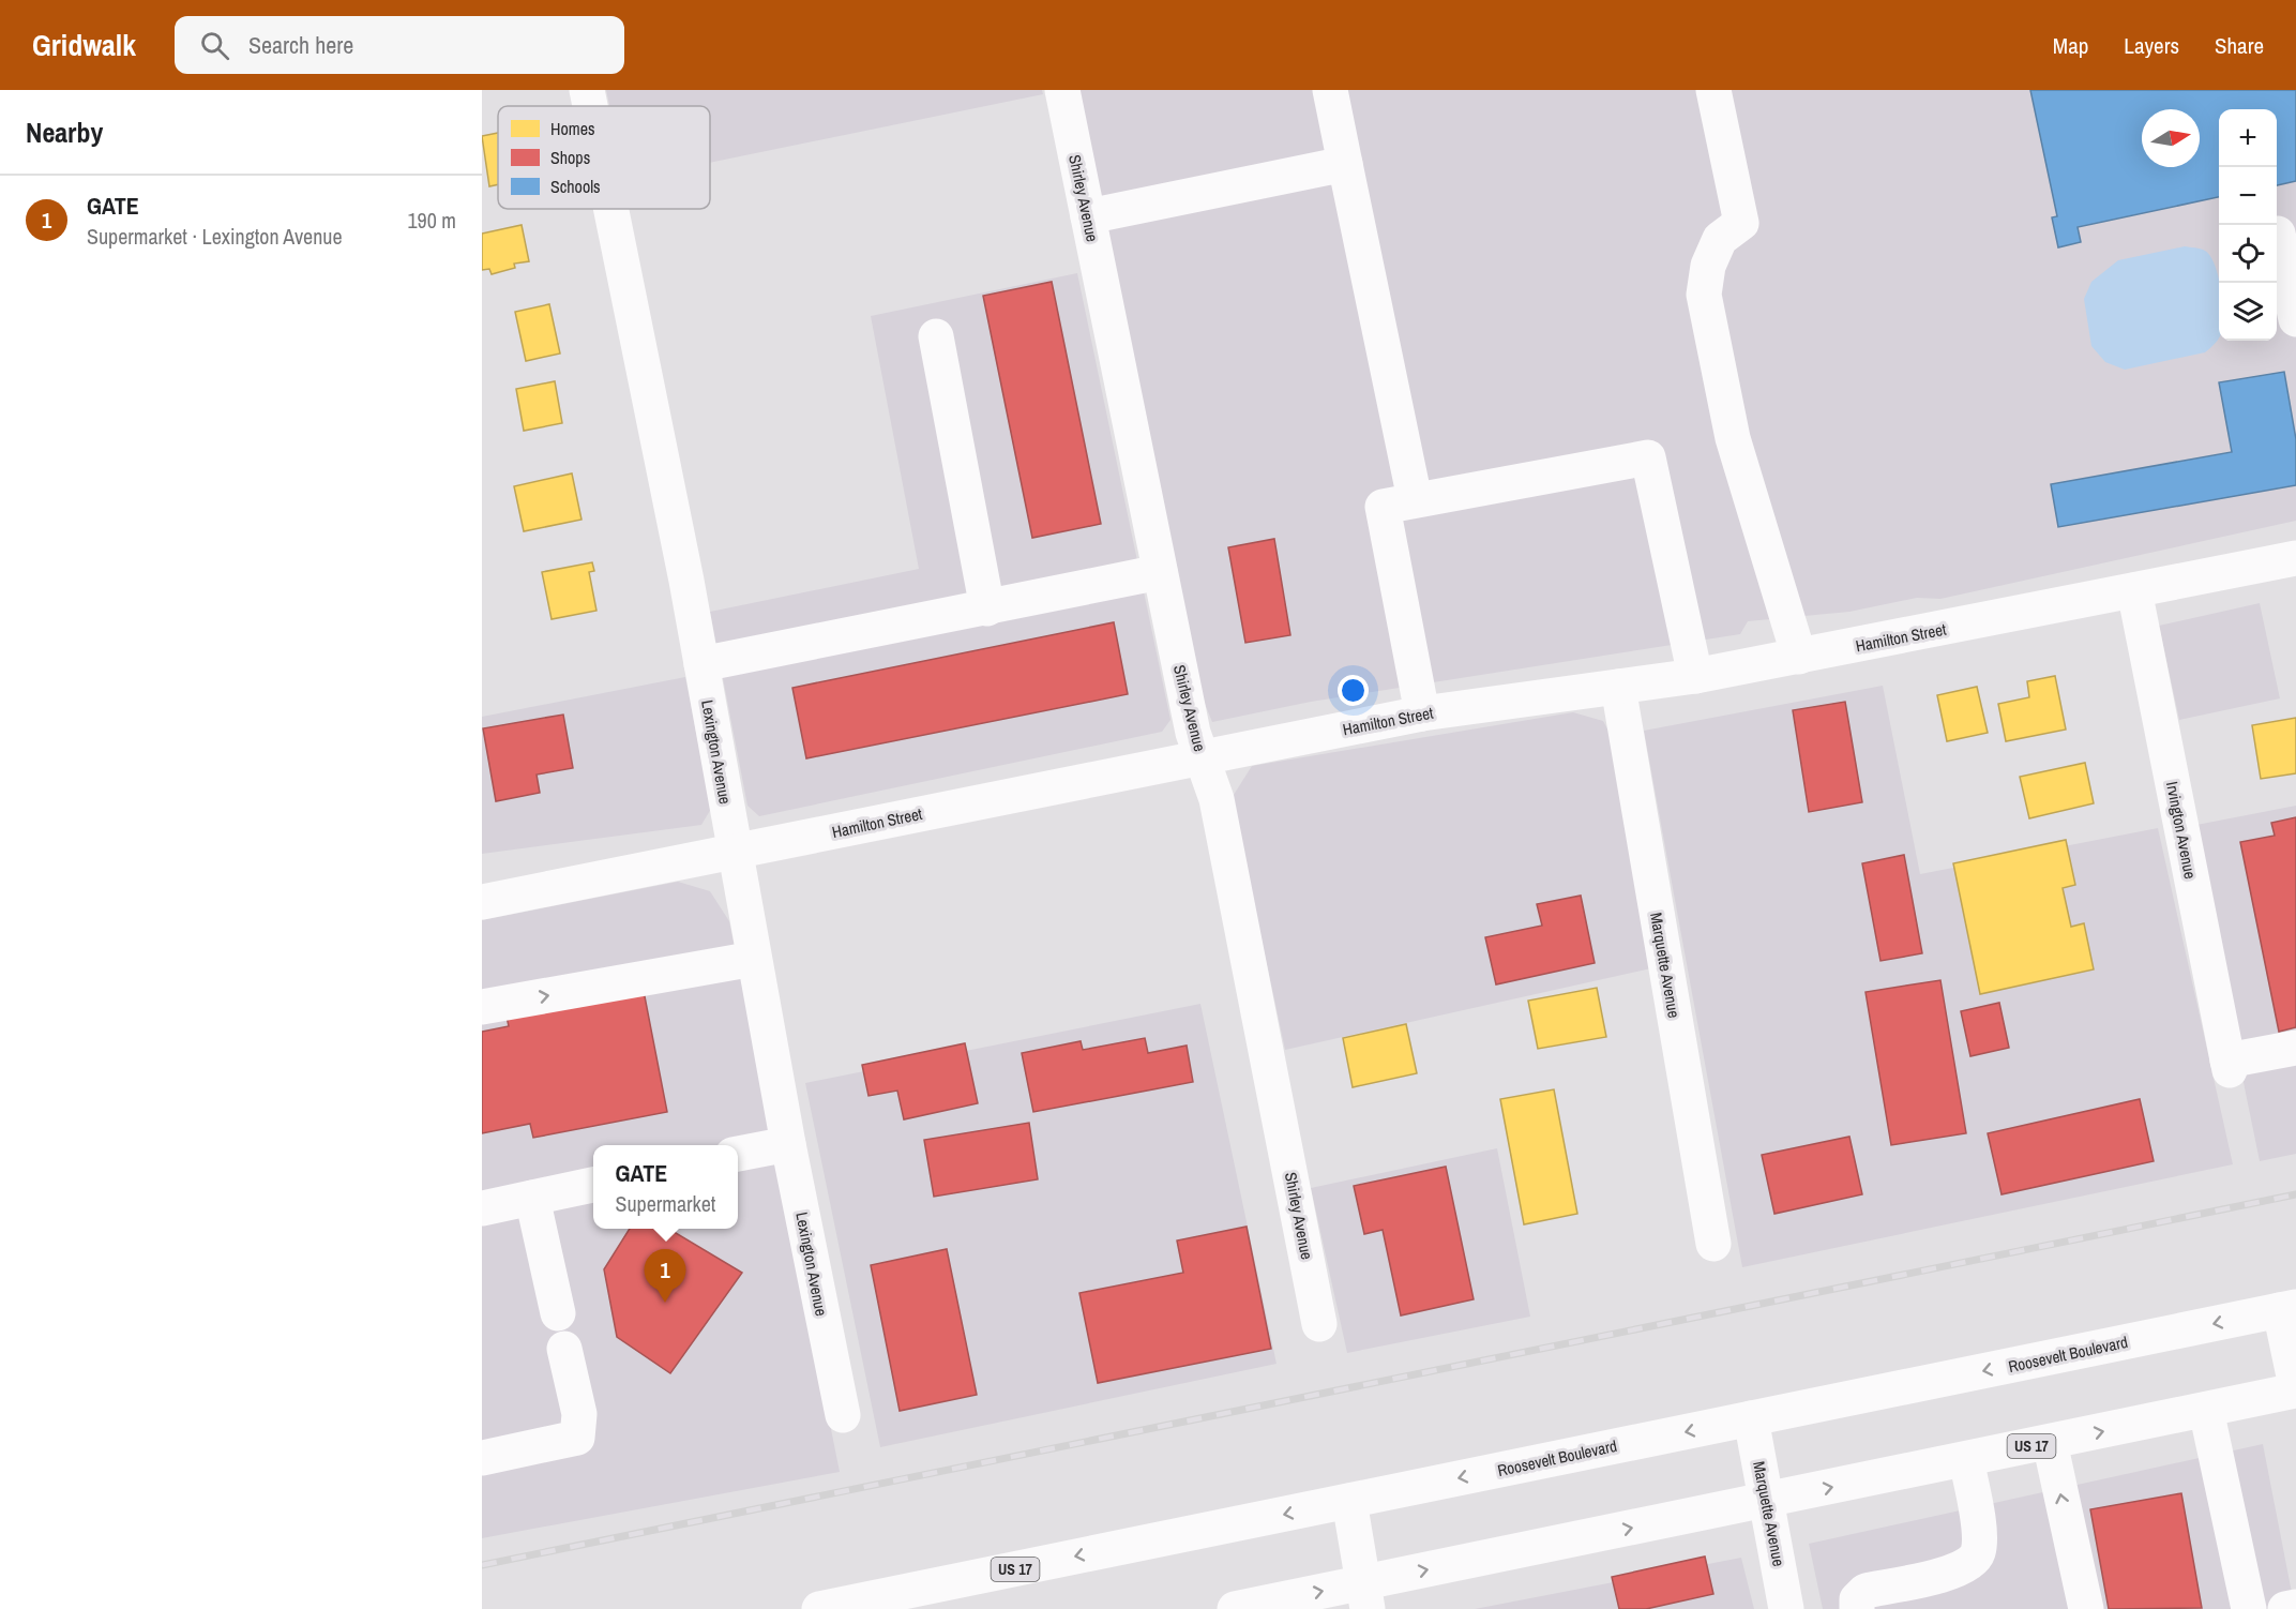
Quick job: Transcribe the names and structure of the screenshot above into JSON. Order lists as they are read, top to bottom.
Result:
{
  "streets": {
    "main road": [
      "Shirley Avenue",
      "Hamilton Street",
      "Lexington Avenue",
      "Irvington Avenue",
      "Marquette Avenue",
      "Roosevelt Boulevard",
      "US 17"
    ]
  },
  "crossings": [
    ["Shirley Avenue", "Hamilton Street"],
    ["Hamilton Street", "Lexington Avenue"],
    ["Hamilton Street", "Irvington Avenue"],
    ["Hamilton Street", "Marquette Avenue"],
    ["Marquette Avenue", "Roosevelt Boulevard"],
    ["Marquette Avenue", "US 17"]
  ],
  "legend": ["Homes", "Shops", "Schools"],
  "north": "right",
  "page": {
    "header": "Gridwalk",
    "search": "Search here",
    "nav": ["Map", "Layers", "Share"],
    "heading": "Nearby",
    "map_buttons": ["+", "−"],
    "list": [
      {
        "mark": "1",
        "name": "GATE",
        "note": "Supermarket · Lexington Avenue",
        "value": "190 m"
      }
    ],
    "popup": ["GATE", "Supermarket"],
    "pins": "1"
  }
}
